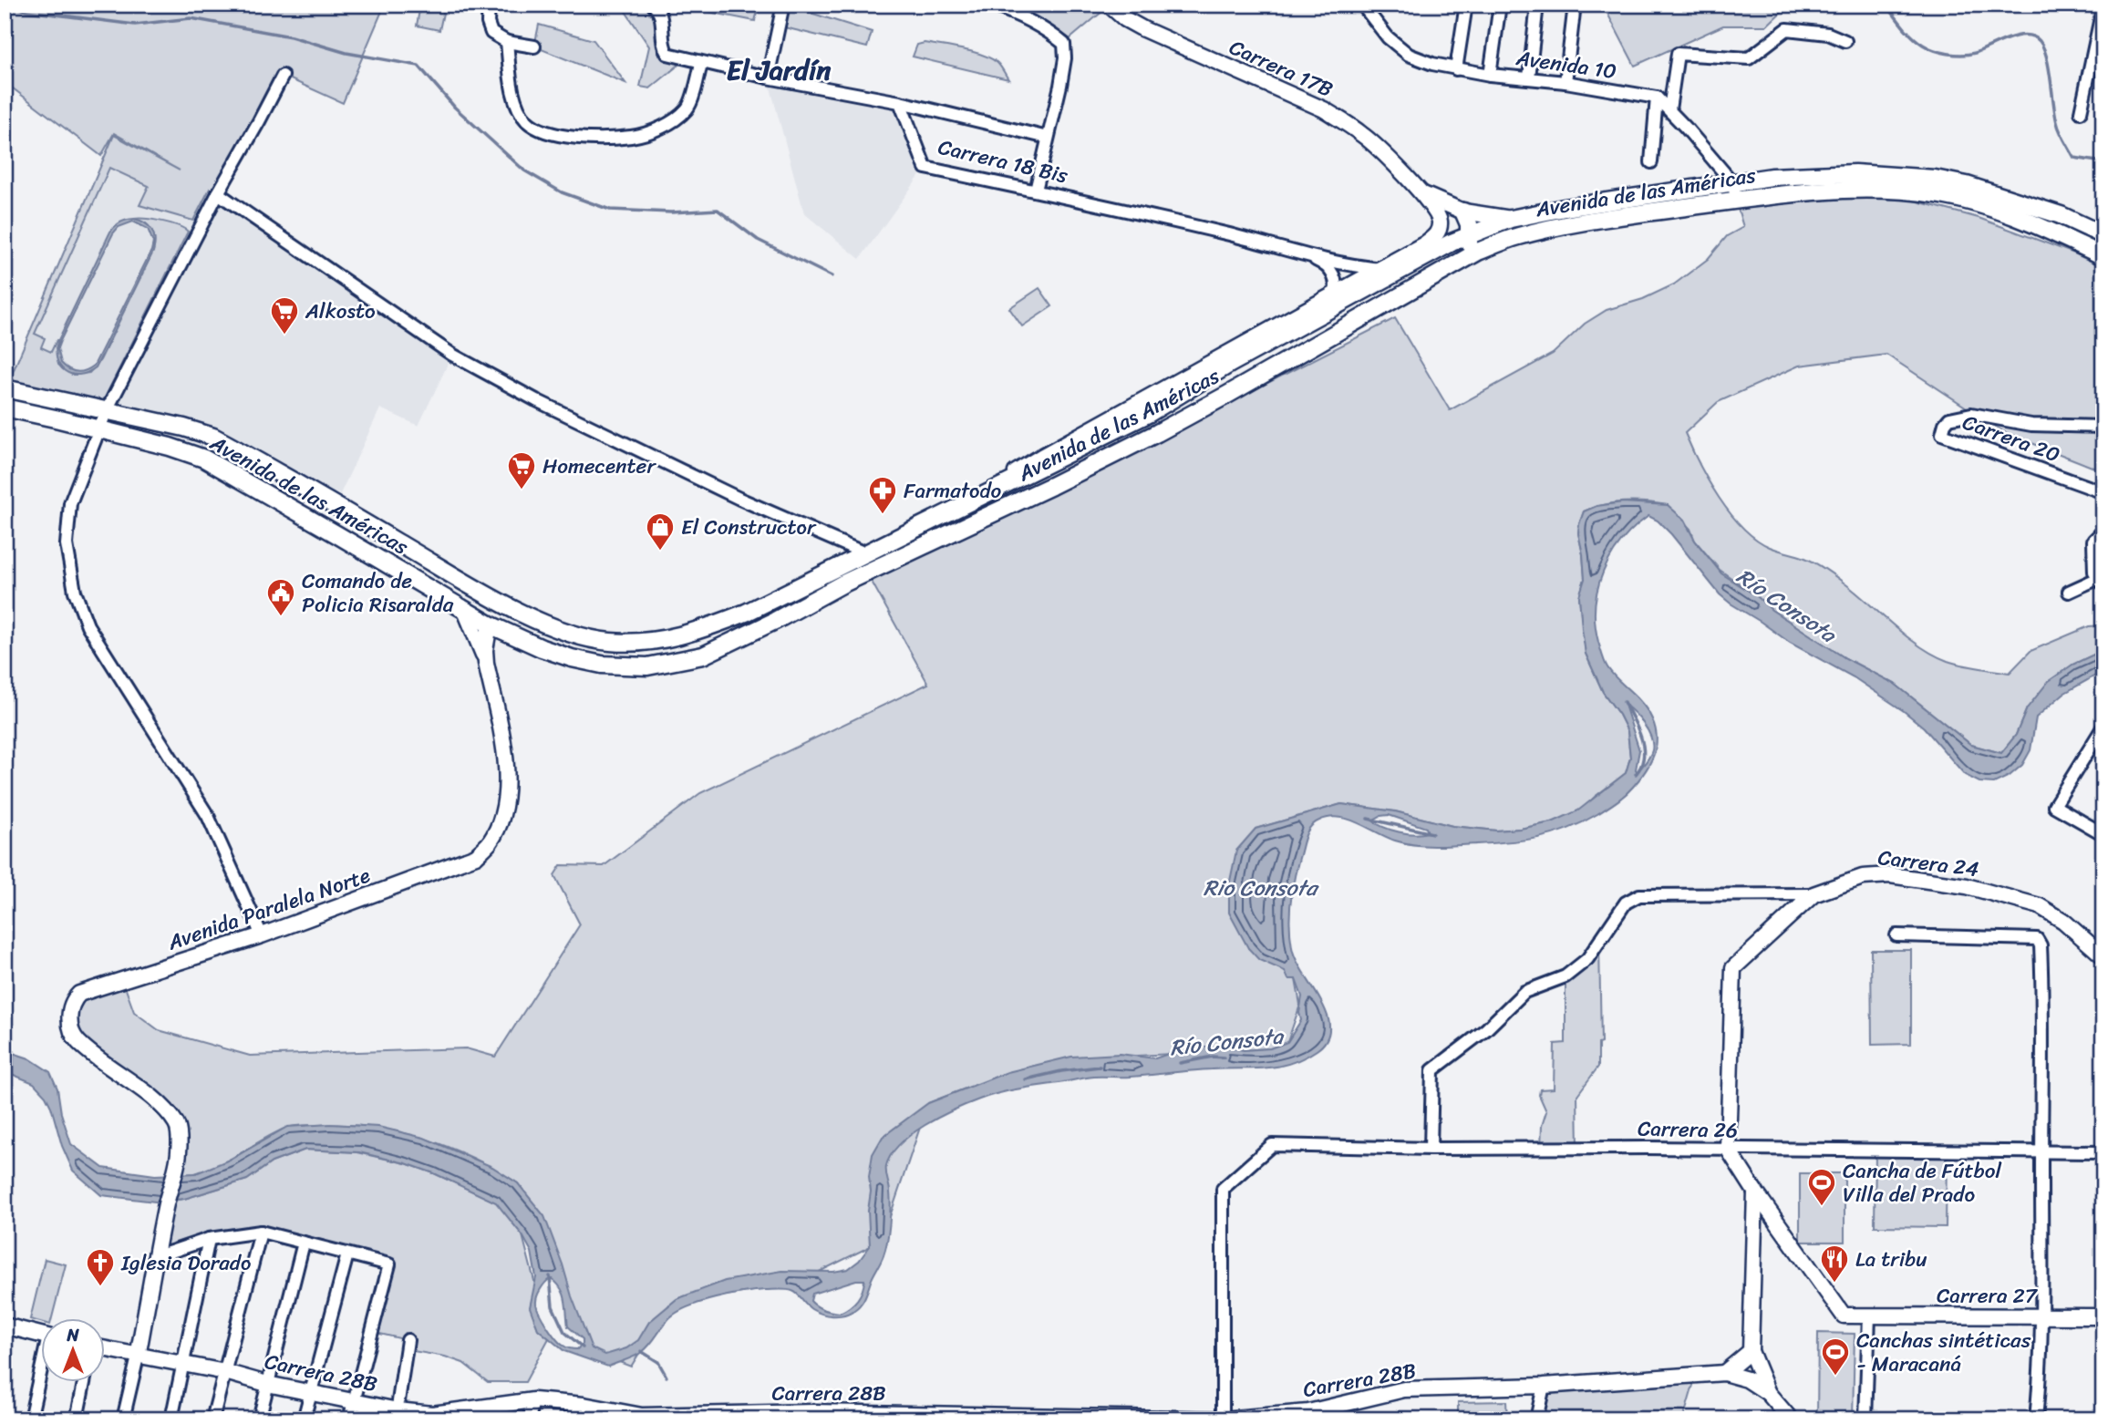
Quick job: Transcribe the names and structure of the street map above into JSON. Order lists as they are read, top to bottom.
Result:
{
  "streets": {
    "main road": ["Avenida de las Américas"],
    "street": [
      "Avenida 10",
      "Carrera 17B",
      "Carrera 18 Bis",
      "Carrera 20",
      "Carrera 24",
      "Avenida Paralela Norte",
      "Carrera 26",
      "Carrera 27",
      "Carrera 28B"
    ]
  },
  "crossings": [
    ["Carrera 17B", "Carrera 18 Bis"],
    ["Carrera 17B", "Avenida de las Américas"],
    ["Carrera 18 Bis", "Avenida de las Américas"],
    ["Avenida de las Américas", "Avenida Paralela Norte"],
    ["Carrera 24", "Carrera 26"],
    ["Carrera 26", "Carrera 28B"]
  ],
  "districts": ["El Jardín"],
  "water": ["Río Consota", "Rio Consota"],
  "places": {
    "supermarket": ["Alkosto", "Homecenter"],
    "pharmacy": ["Farmatodo"],
    "shop": ["El Constructor"],
    "public building": ["Comando de Policia Risaralda"],
    "sports": ["Cancha de Fútbol Villa del Prado", "Canchas sintéticas - Maracaná"],
    "restaurant": ["La tribu"],
    "church": ["Iglesia Dorado"]
  },
  "north": "top"
}
